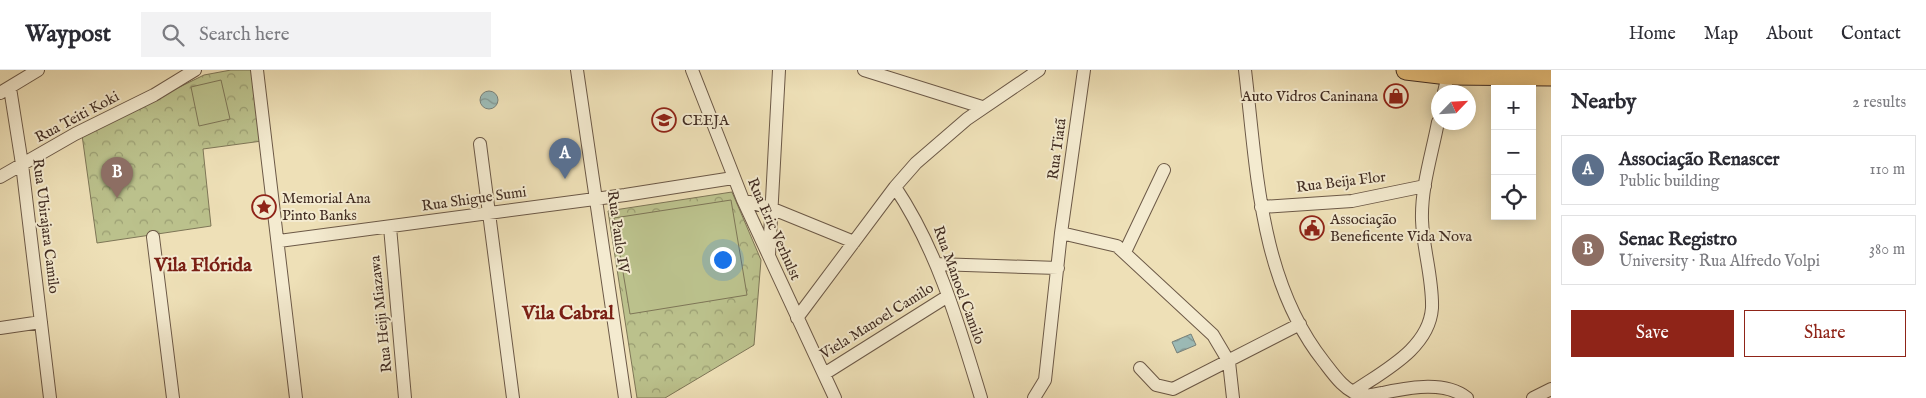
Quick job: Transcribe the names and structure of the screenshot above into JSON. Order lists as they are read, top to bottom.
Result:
{
  "streets": {
    "street": [
      "Rua Teiti Koki",
      "Rua Tiatã",
      "Rua Beija Flor",
      "Rua Shigue Sumi",
      "Rua Ubirajara Camilo",
      "Rua Eric Verhulst",
      "Rua Paulo IV",
      "Rua Manoel Camilo",
      "Rua Heiji Miazawa",
      "Viela Manoel Camilo"
    ]
  },
  "crossings": [
    ["Rua Teiti Koki", "Rua Ubirajara Camilo"],
    ["Rua Shigue Sumi", "Rua Eric Verhulst"],
    ["Rua Shigue Sumi", "Rua Paulo IV"],
    ["Rua Shigue Sumi", "Rua Heiji Miazawa"],
    ["Rua Eric Verhulst", "Viela Manoel Camilo"],
    ["Rua Manoel Camilo", "Viela Manoel Camilo"]
  ],
  "districts": ["Vila Flórida", "Vila Cabral"],
  "places": {
    "shop": ["Auto Vidros Caninana"],
    "school or university": ["CEEJA"],
    "place": ["Memorial Ana Pinto Banks"],
    "public building": ["Associação Beneficente Vida Nova"]
  },
  "north": "top right",
  "page": {
    "header": "Waypost",
    "search": "Search here",
    "nav": [
      "Home",
      "Map",
      "About",
      "Contact"
    ],
    "heading": ["Nearby", "2 results"],
    "map_buttons": ["+", "−"],
    "list": [
      {
        "mark": "A",
        "name": "Associação Renascer",
        "note": "Public building",
        "value": "110 m"
      },
      {
        "mark": "B",
        "name": "Senac Registro",
        "note": "University · Rua Alfredo Volpi",
        "value": "380 m"
      }
    ],
    "pins": ["A", "B"],
    "buttons": ["Save", "Share"]
  }
}
